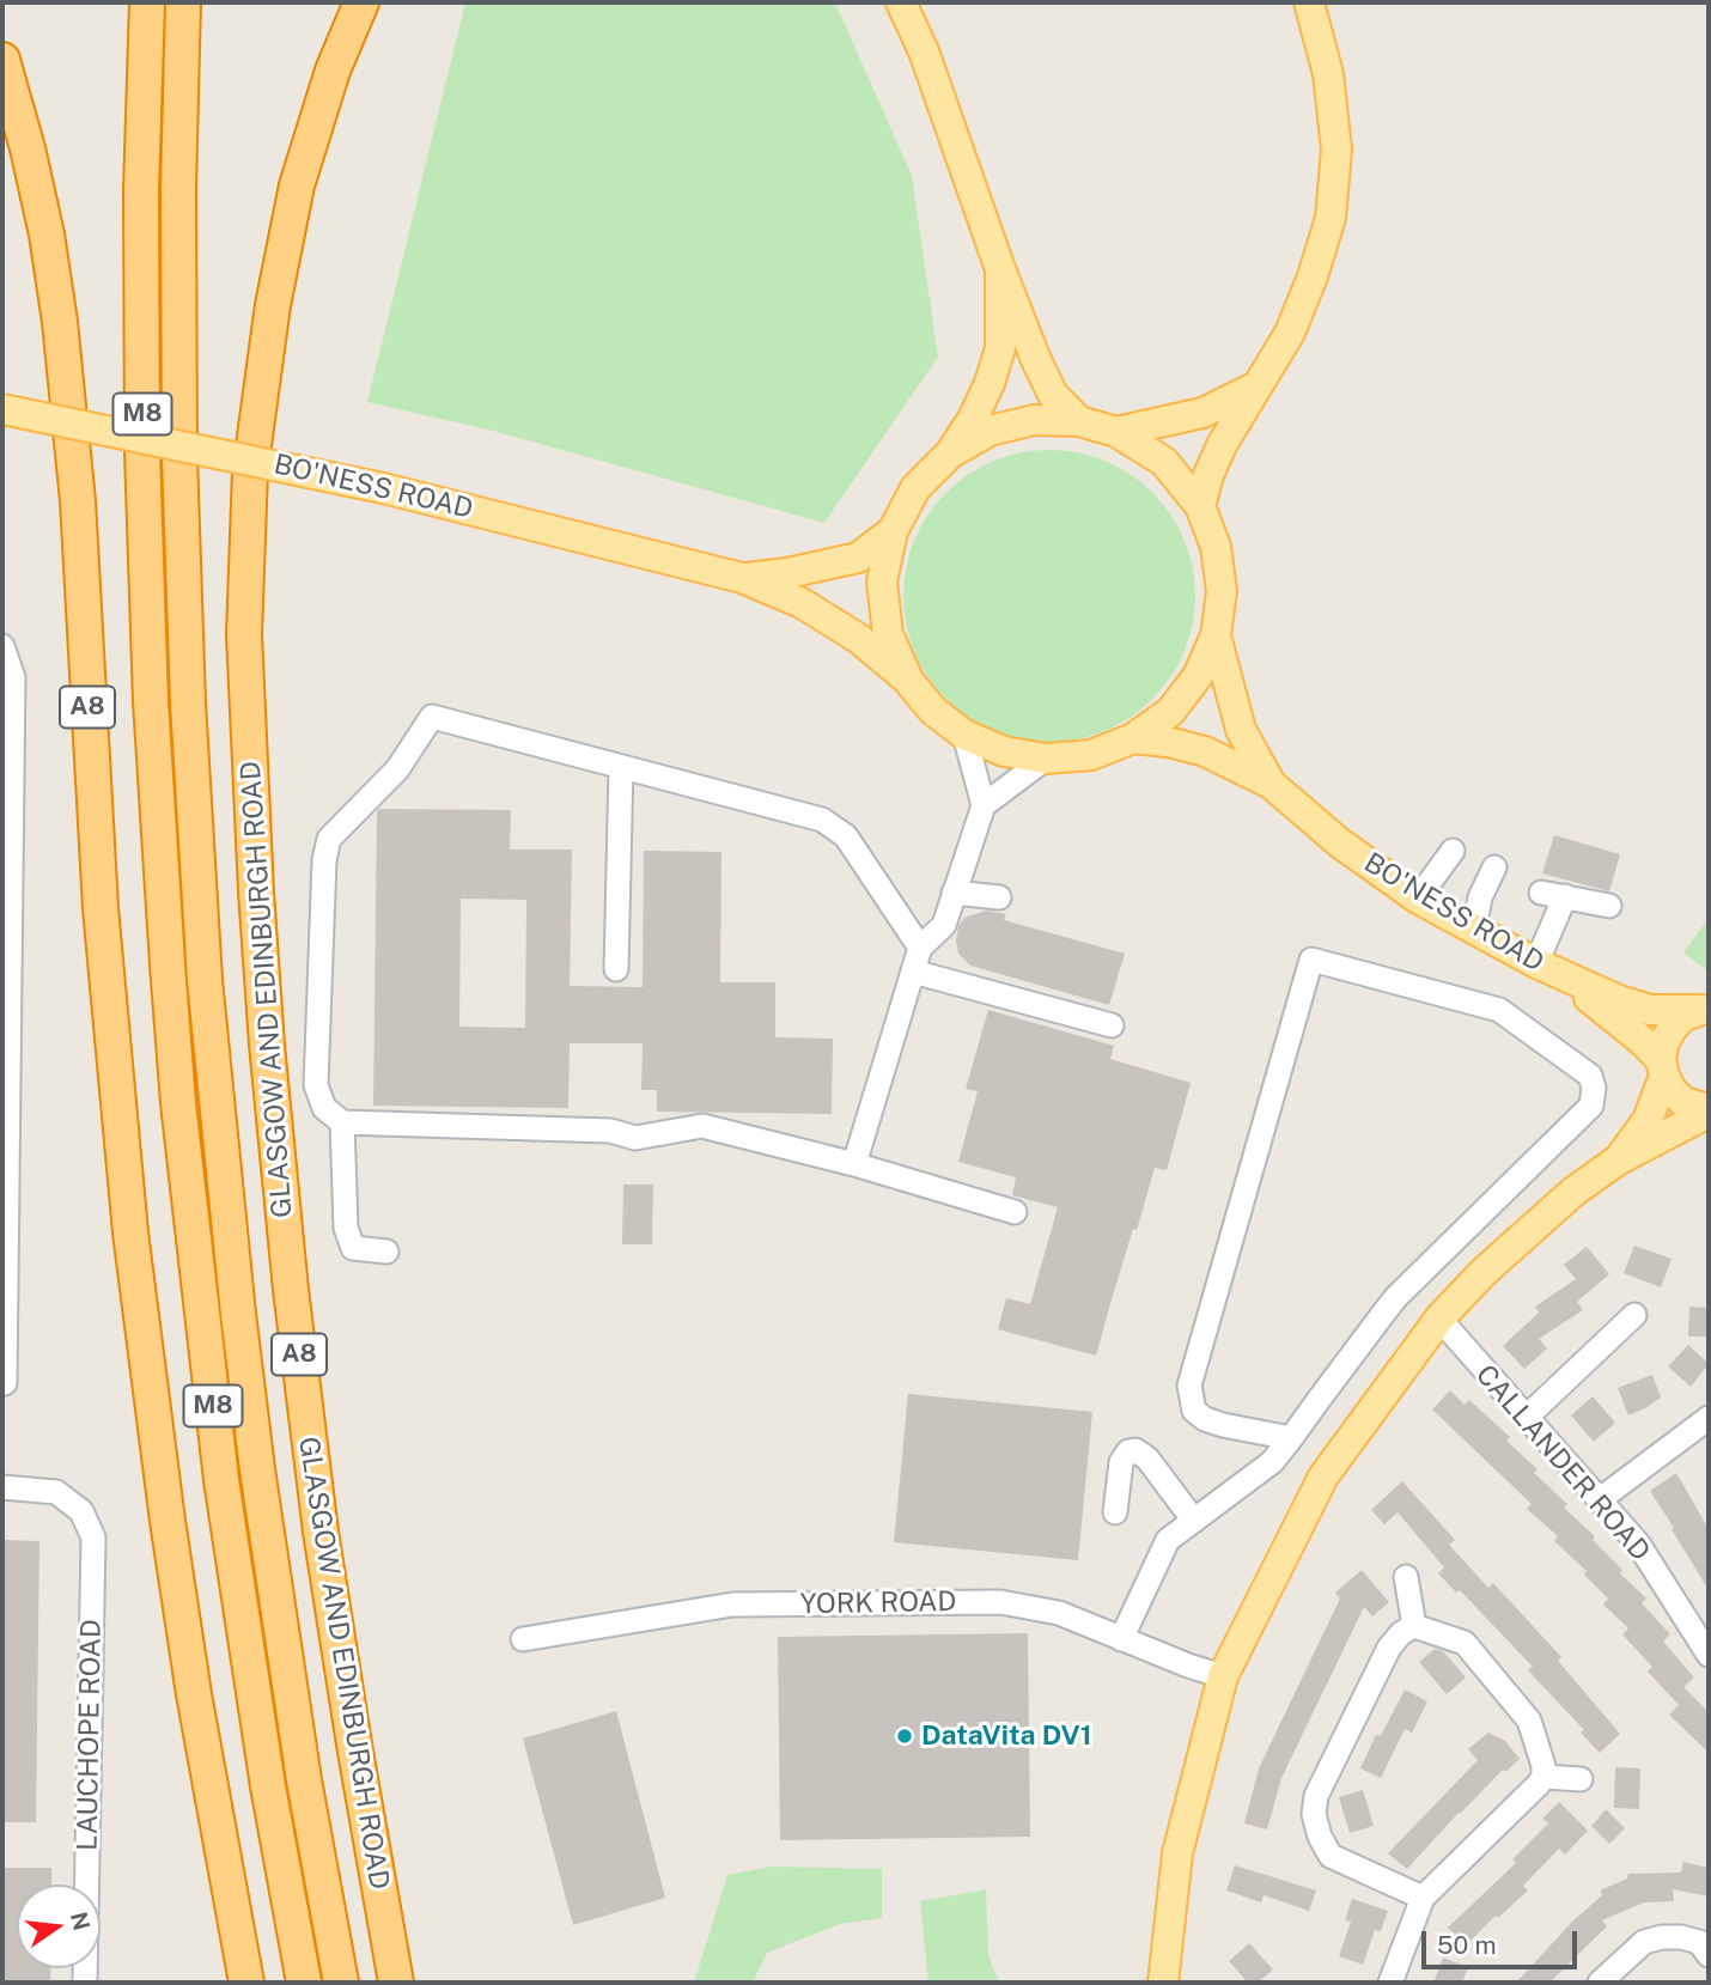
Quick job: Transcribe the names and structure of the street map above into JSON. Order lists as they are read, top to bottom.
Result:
{
  "streets": {
    "highway": ["M8", "A8", "GLASGOW AND EDINBURGH ROAD"],
    "main road": ["BO'NESS ROAD"],
    "street": ["CALLANDER ROAD", "YORK ROAD", "LAUCHOPE ROAD"]
  },
  "places": ["DataVita DV1"],
  "scale_bar": "50 m",
  "north": "right"
}
